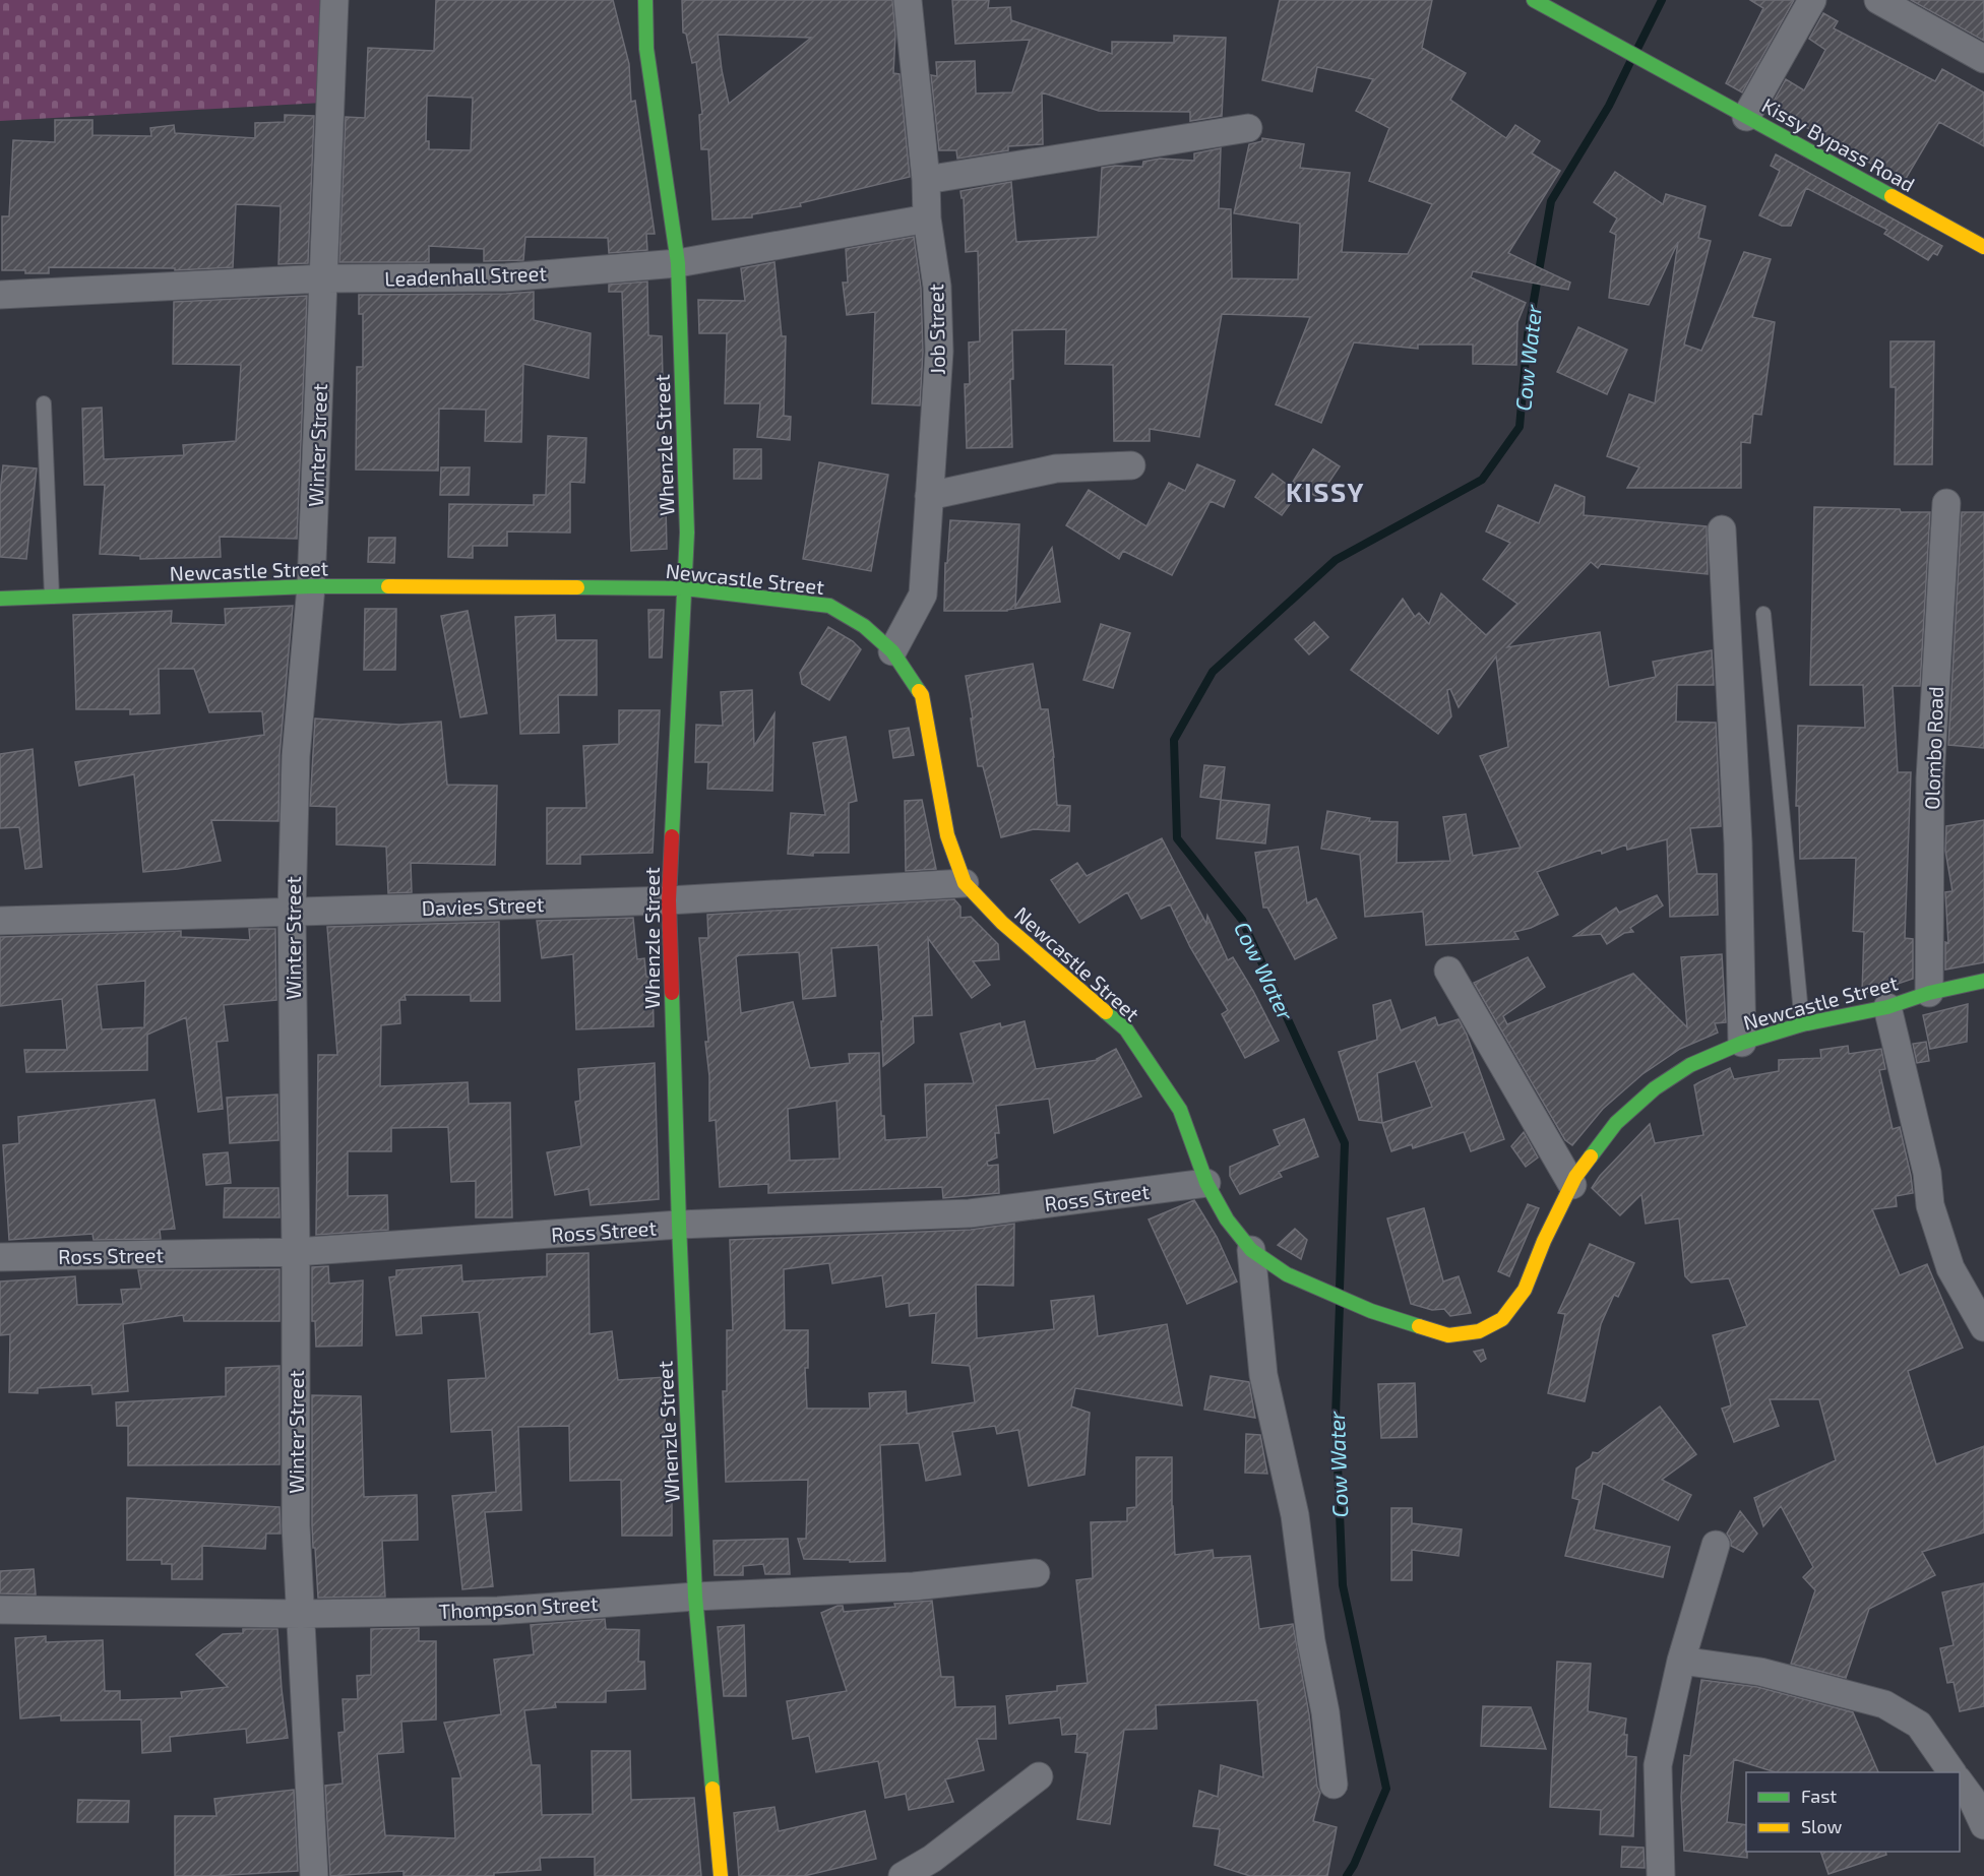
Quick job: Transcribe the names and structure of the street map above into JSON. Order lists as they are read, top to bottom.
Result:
{
  "streets": {
    "street": [
      "Kissy Bypass Road",
      "Leadenhall Street",
      "Job Street",
      "Winter Street",
      "Whenzle Street",
      "Newcastle Street",
      "Olombo Road",
      "Davies Street",
      "Ross Street",
      "Thompson Street"
    ]
  },
  "crossings": [
    ["Leadenhall Street", "Job Street"],
    ["Leadenhall Street", "Winter Street"],
    ["Leadenhall Street", "Whenzle Street"],
    ["Job Street", "Newcastle Street"],
    ["Winter Street", "Newcastle Street"],
    ["Winter Street", "Davies Street"],
    ["Winter Street", "Ross Street"],
    ["Winter Street", "Thompson Street"],
    ["Whenzle Street", "Newcastle Street"],
    ["Whenzle Street", "Davies Street"],
    ["Whenzle Street", "Ross Street"],
    ["Whenzle Street", "Thompson Street"],
    ["Newcastle Street", "Olombo Road"],
    ["Newcastle Street", "Davies Street"],
    ["Newcastle Street", "Ross Street"]
  ],
  "districts": ["KISSY"],
  "water": ["Cow Water"],
  "legend": ["Fast", "Slow"]
}
